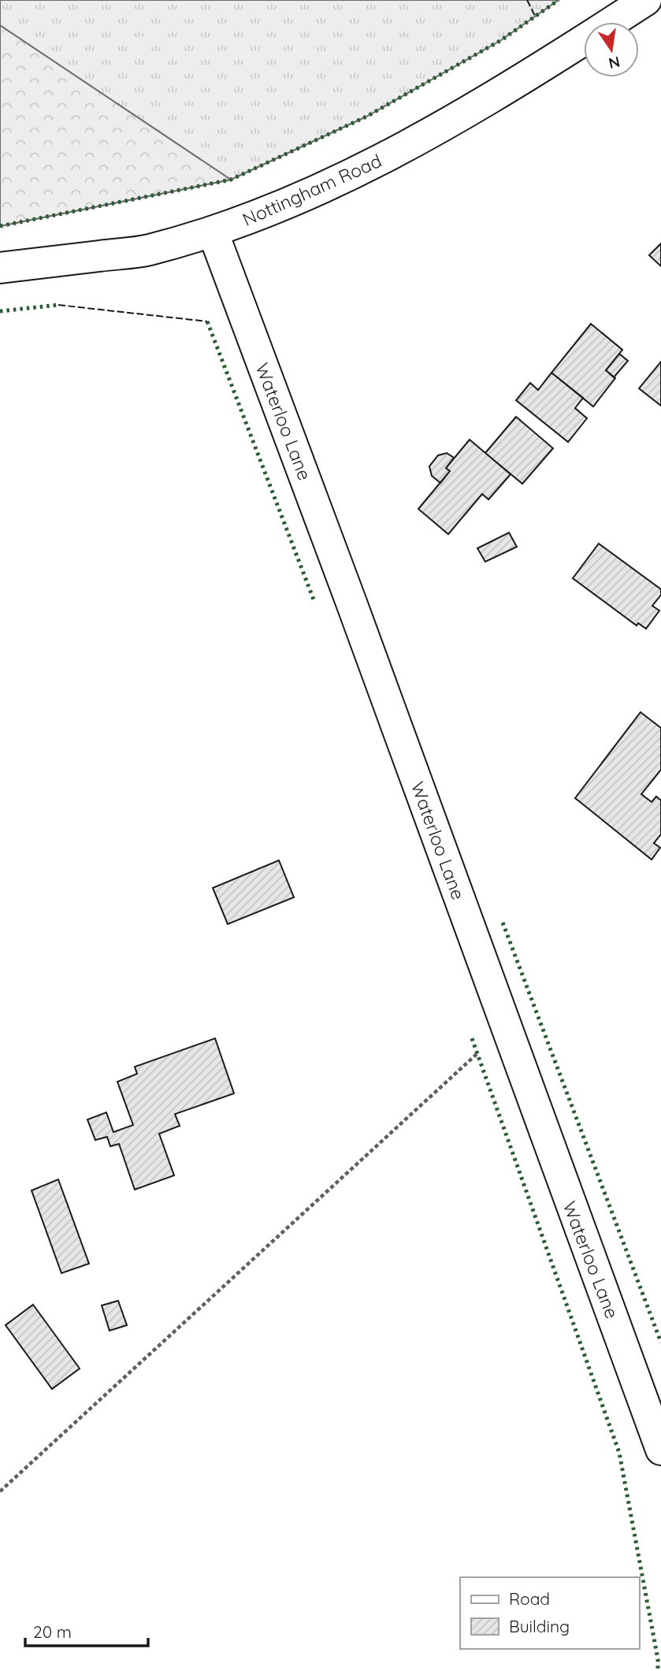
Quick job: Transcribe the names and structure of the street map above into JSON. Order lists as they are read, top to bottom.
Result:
{
  "streets": {
    "street": ["Nottingham Road", "Waterloo Lane"]
  },
  "crossings": [
    ["Nottingham Road", "Waterloo Lane"]
  ],
  "legend": ["Road", "Building"],
  "scale_bar": "20 m",
  "north": "bottom"
}
